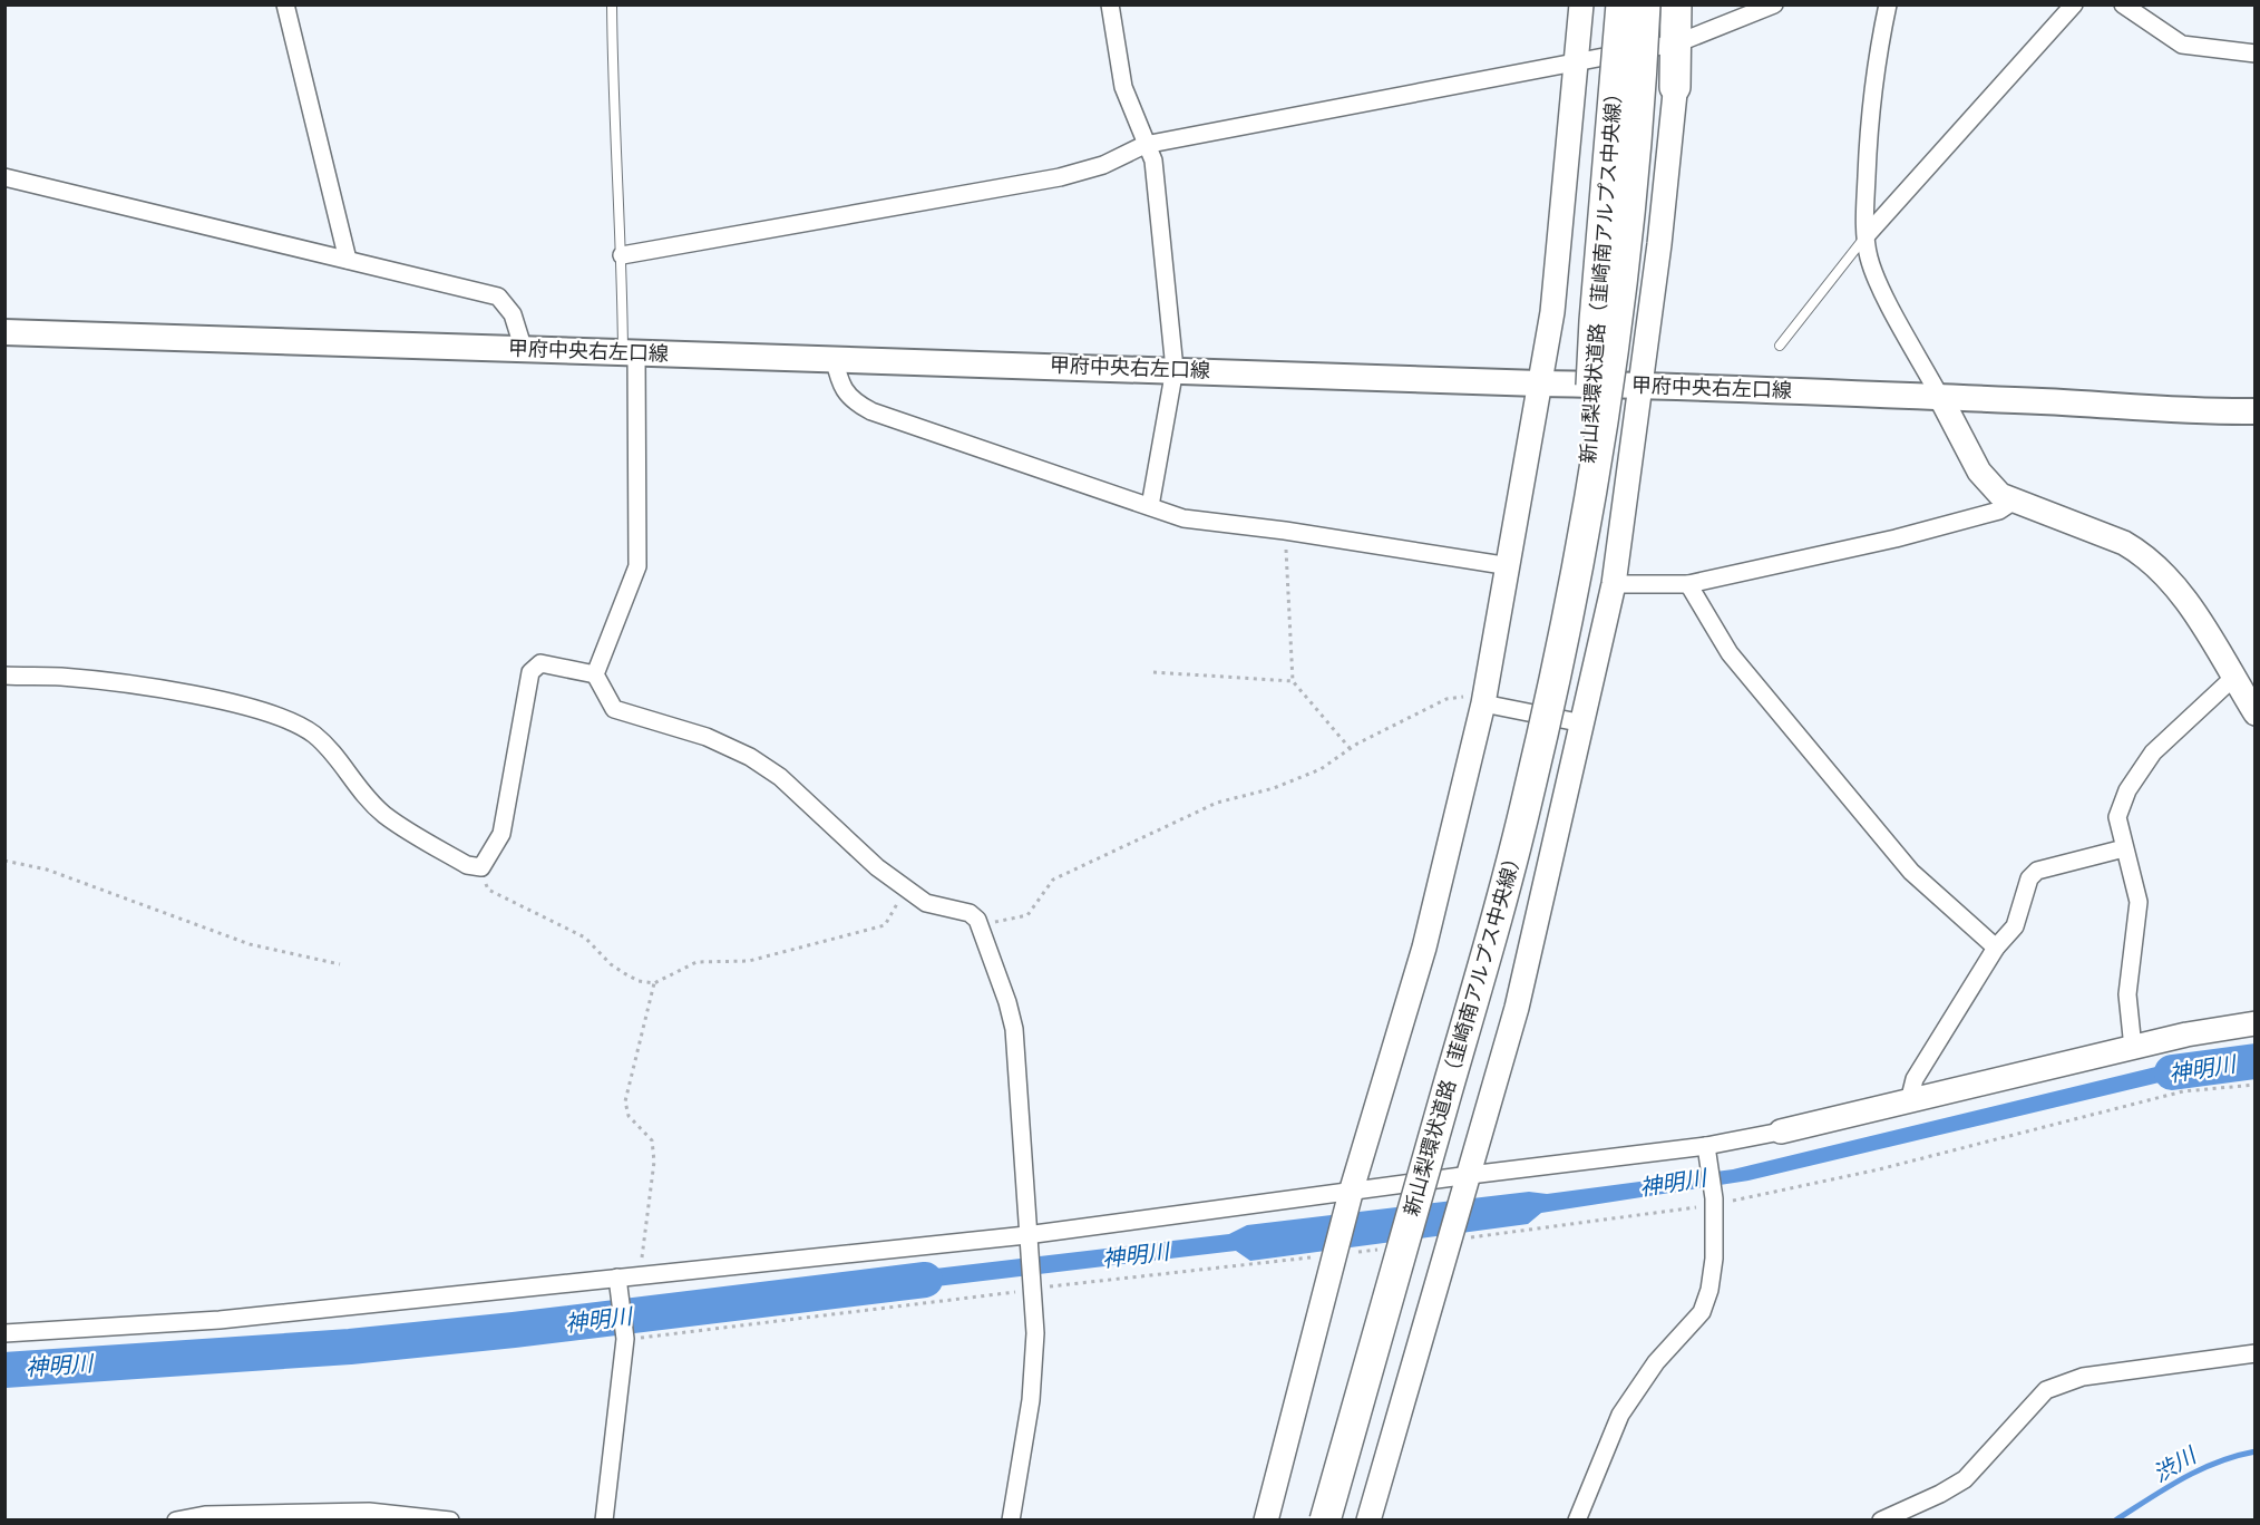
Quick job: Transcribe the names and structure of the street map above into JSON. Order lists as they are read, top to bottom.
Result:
{
  "streets": {
    "highway": ["新山梨環状道路（韮崎南アルプス中央線）"],
    "main road": ["甲府中央右左口線"]
  },
  "water": ["神明川", "渋川"]
}
